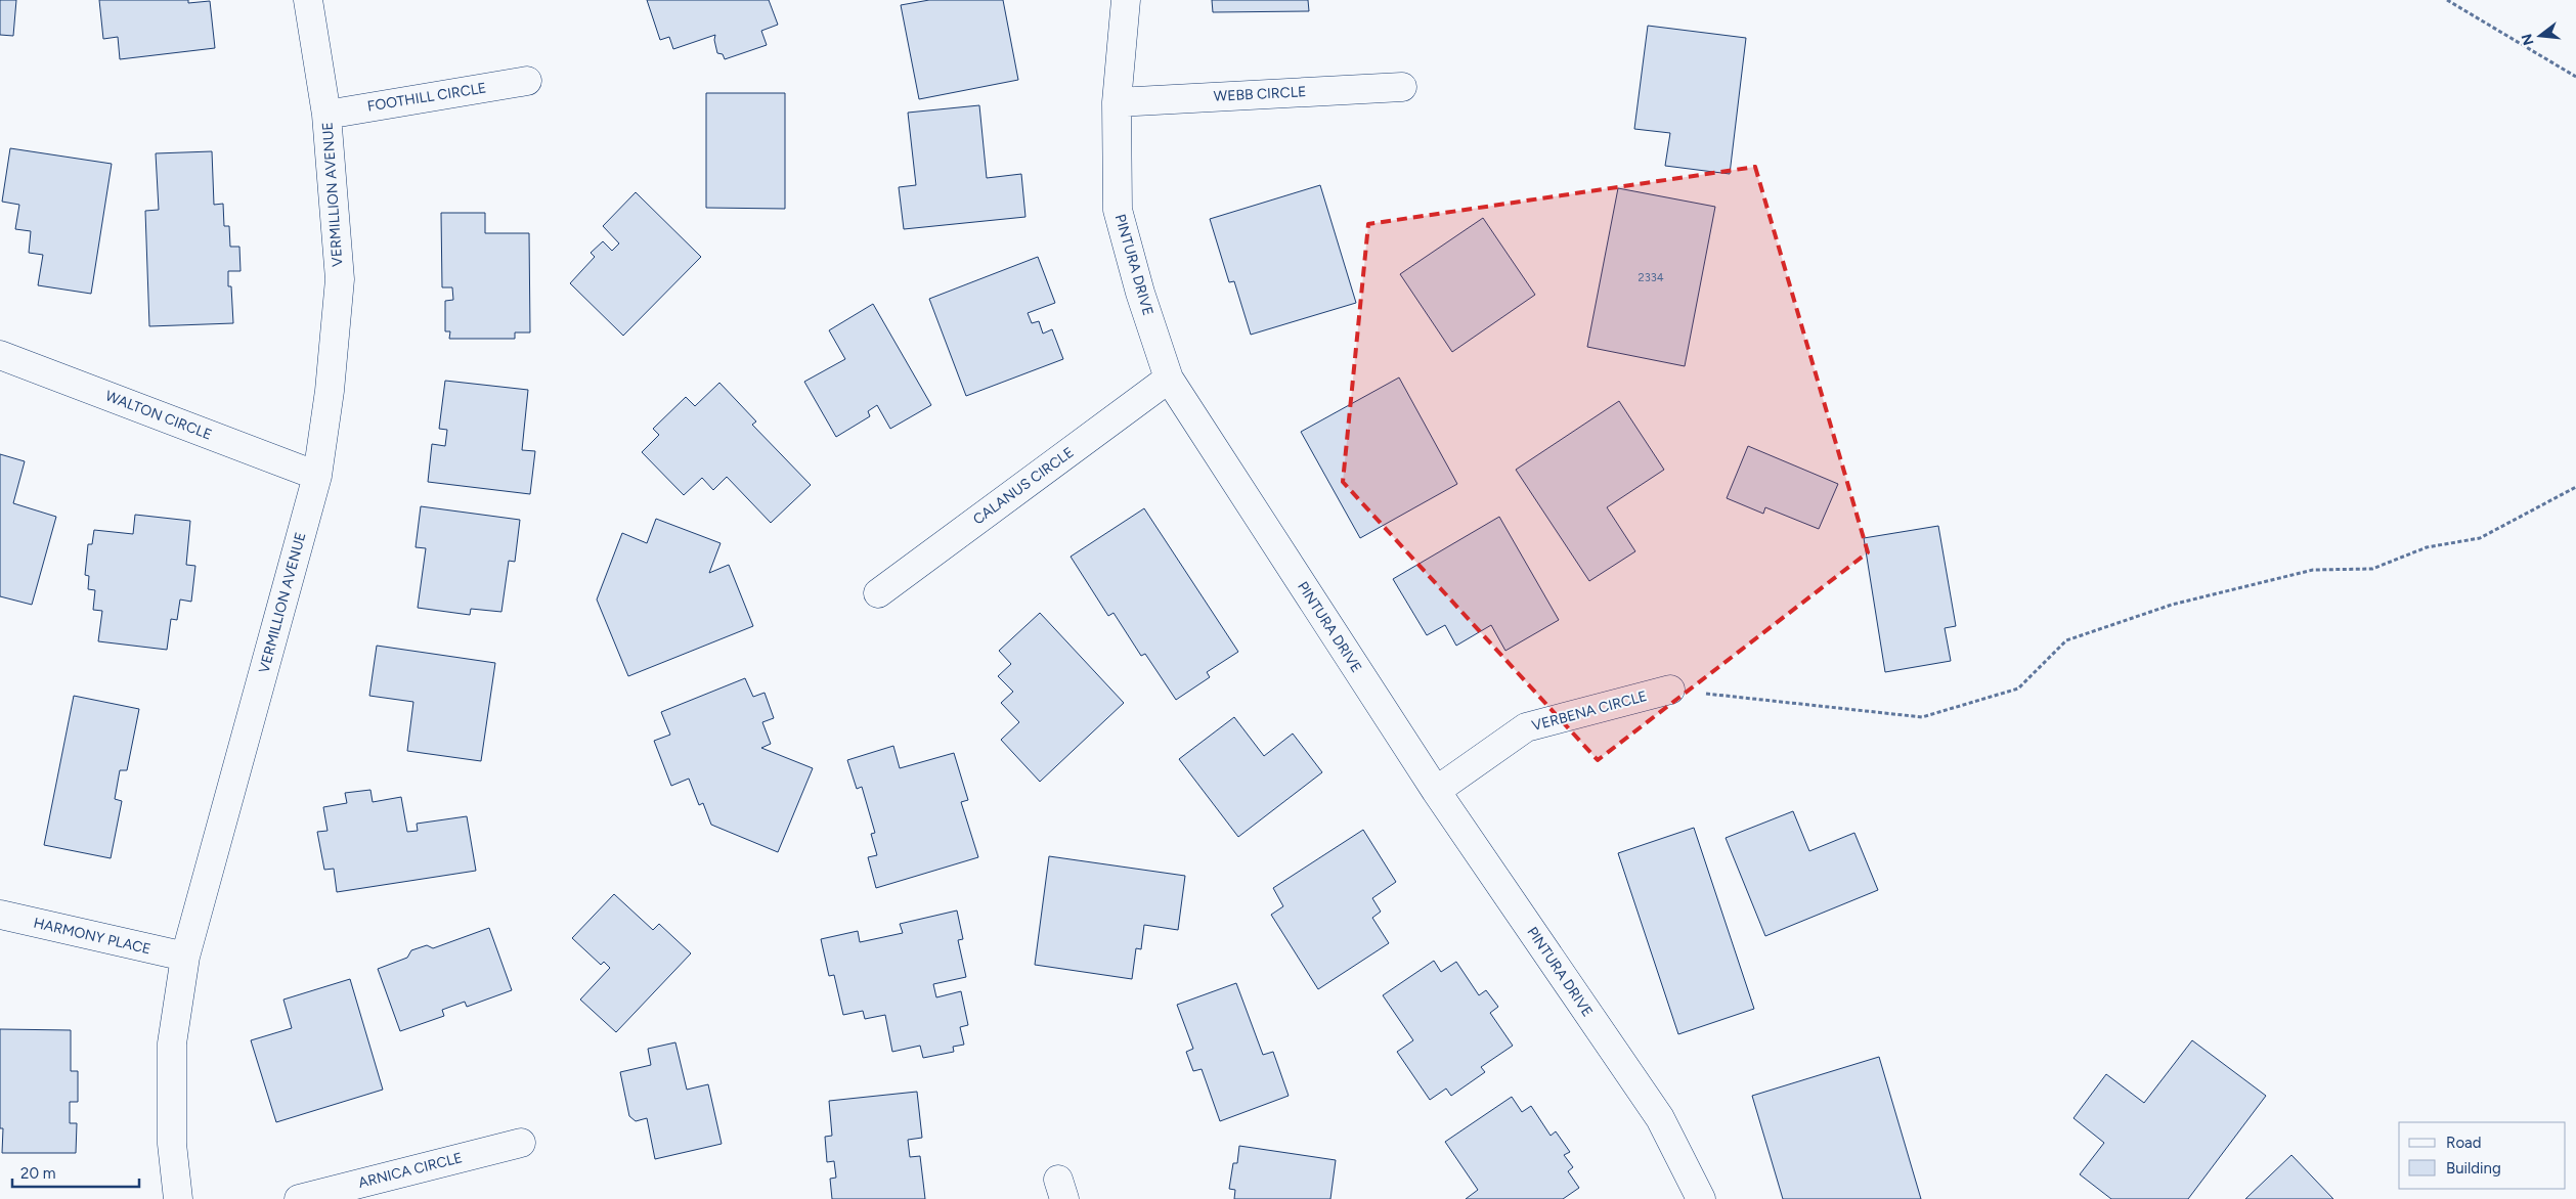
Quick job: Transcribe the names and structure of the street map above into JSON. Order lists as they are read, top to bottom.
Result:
{
  "streets": {
    "street": [
      "WEBB CIRCLE",
      "FOOTHILL CIRCLE",
      "VERMILLION AVENUE",
      "PINTURA DRIVE",
      "WALTON CIRCLE",
      "CALANUS CIRCLE",
      "VERBENA CIRCLE",
      "HARMONY PLACE",
      "ARNICA CIRCLE"
    ]
  },
  "crossings": [
    ["WEBB CIRCLE", "PINTURA DRIVE"],
    ["FOOTHILL CIRCLE", "VERMILLION AVENUE"],
    ["VERMILLION AVENUE", "WALTON CIRCLE"],
    ["VERMILLION AVENUE", "HARMONY PLACE"],
    ["PINTURA DRIVE", "CALANUS CIRCLE"],
    ["PINTURA DRIVE", "VERBENA CIRCLE"]
  ],
  "house_numbers": ["2334"],
  "legend": ["Road", "Building"],
  "scale_bar": "20 m",
  "north": "left"
}
